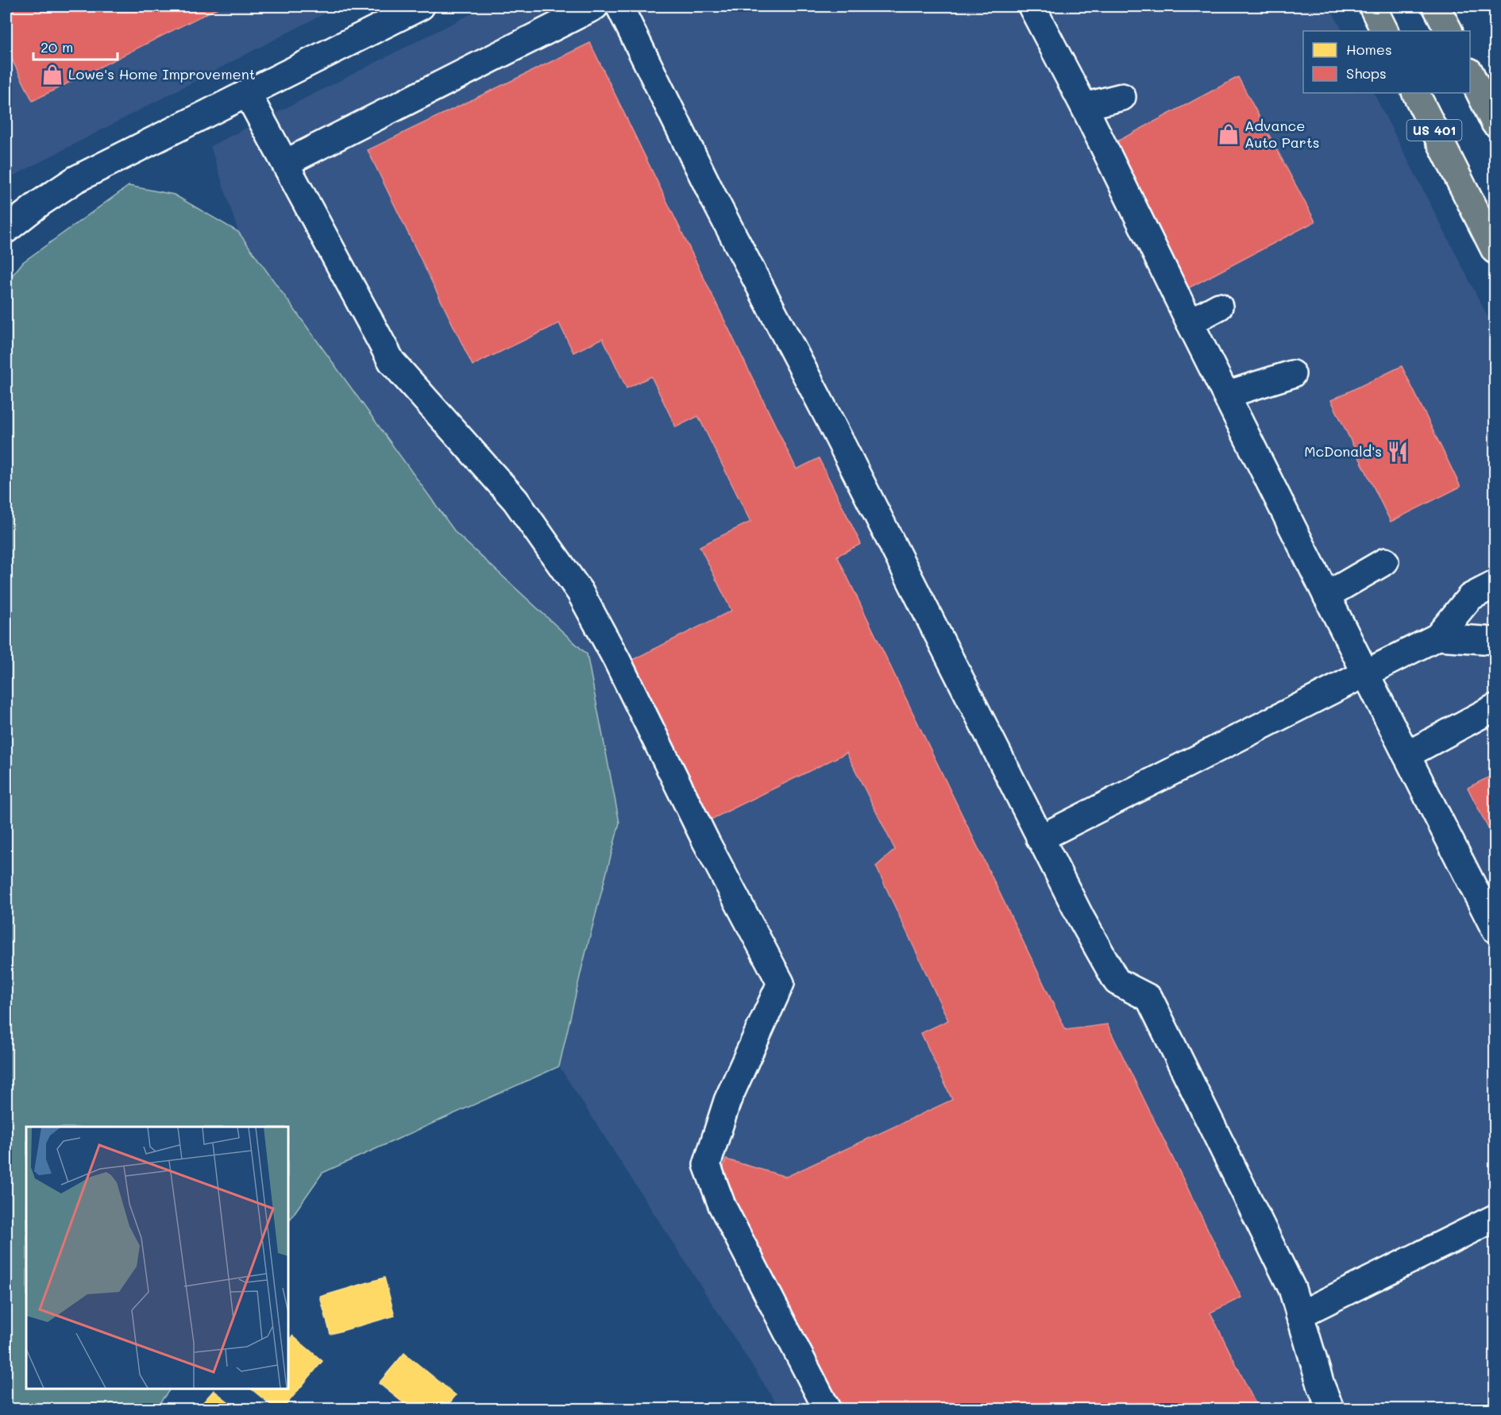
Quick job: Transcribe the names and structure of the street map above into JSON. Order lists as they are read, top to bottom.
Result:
{
  "streets": {
    "main road": ["US 401"]
  },
  "places": {
    "shop": ["Lowe's Home Improvement", "Advance Auto Parts"],
    "restaurant": ["McDonald's"]
  },
  "legend": ["Homes", "Shops"],
  "scale_bar": "20 m"
}
